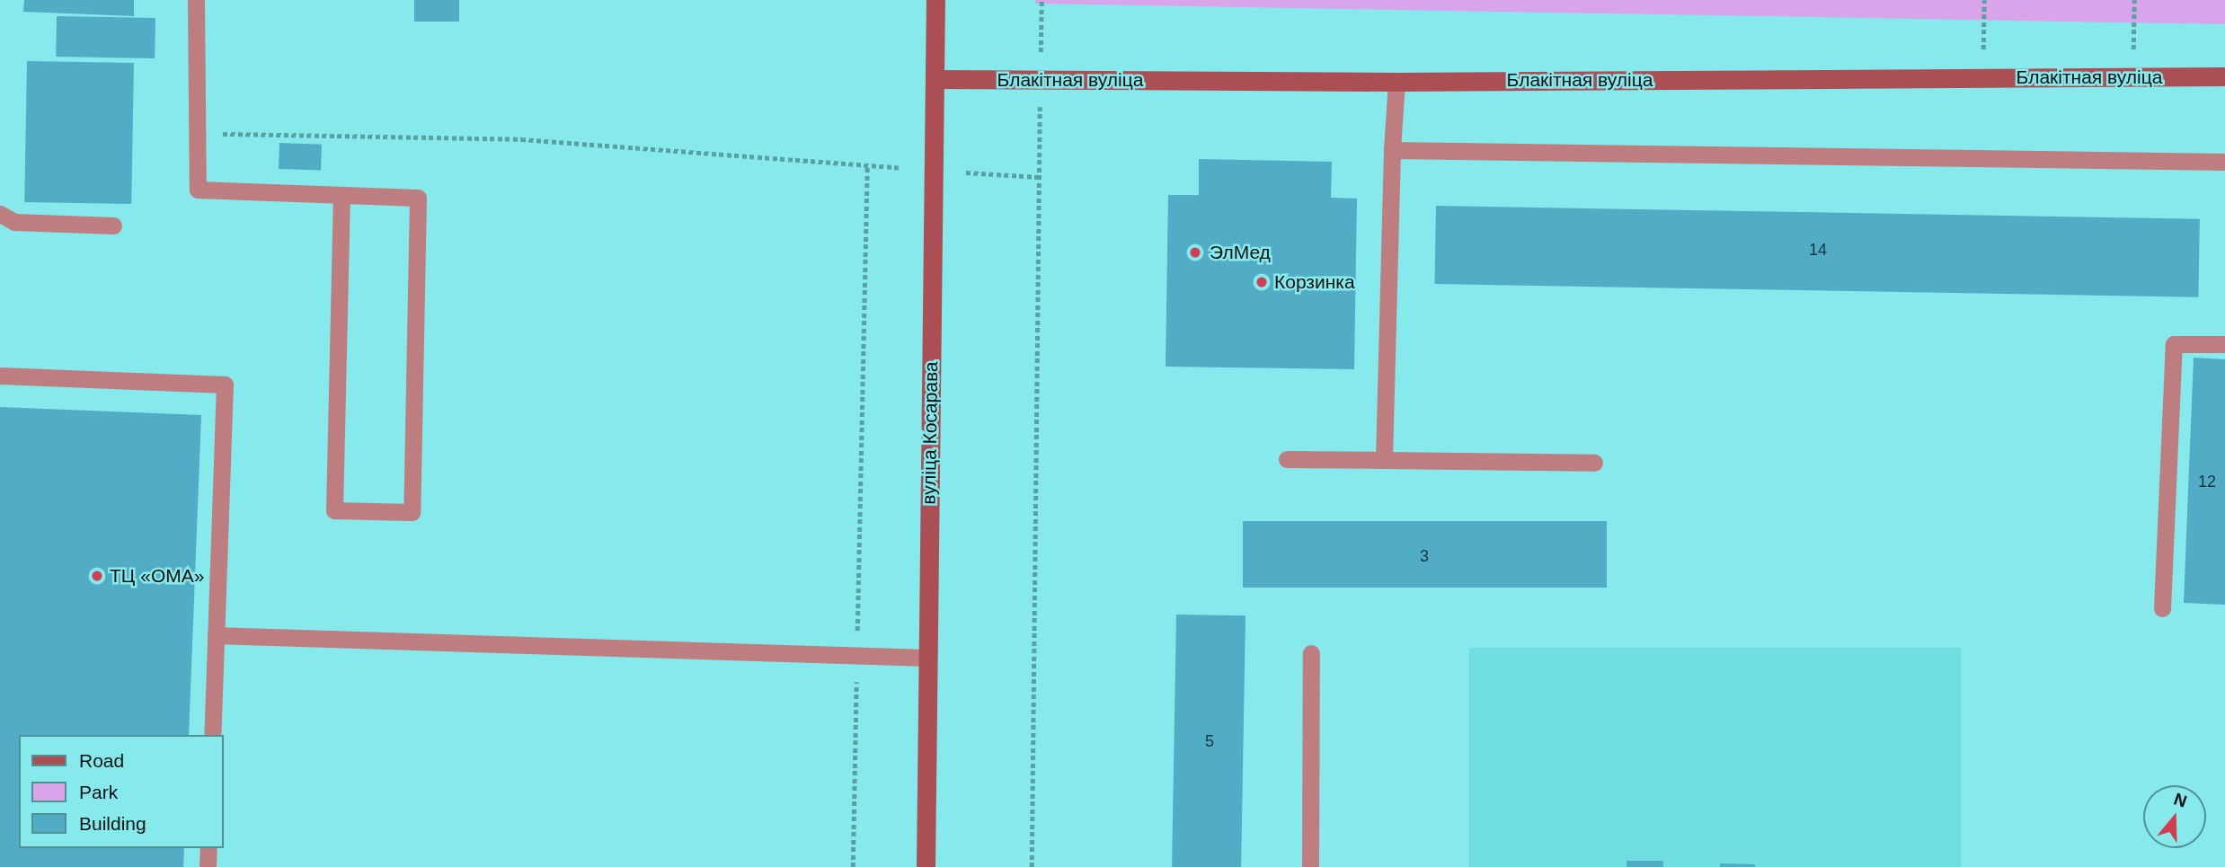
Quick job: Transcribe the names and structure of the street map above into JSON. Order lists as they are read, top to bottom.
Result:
{
  "streets": {
    "street": ["Блакітная вуліца", "вуліца Косарава"]
  },
  "crossings": [
    ["Блакітная вуліца", "вуліца Косарава"]
  ],
  "places": ["ЭлМед", "Корзинка", "ТЦ «ОМА»"],
  "house_numbers": [
    "14",
    "12",
    "3",
    "5"
  ],
  "legend": ["Road", "Park", "Building"],
  "north": "top"
}
